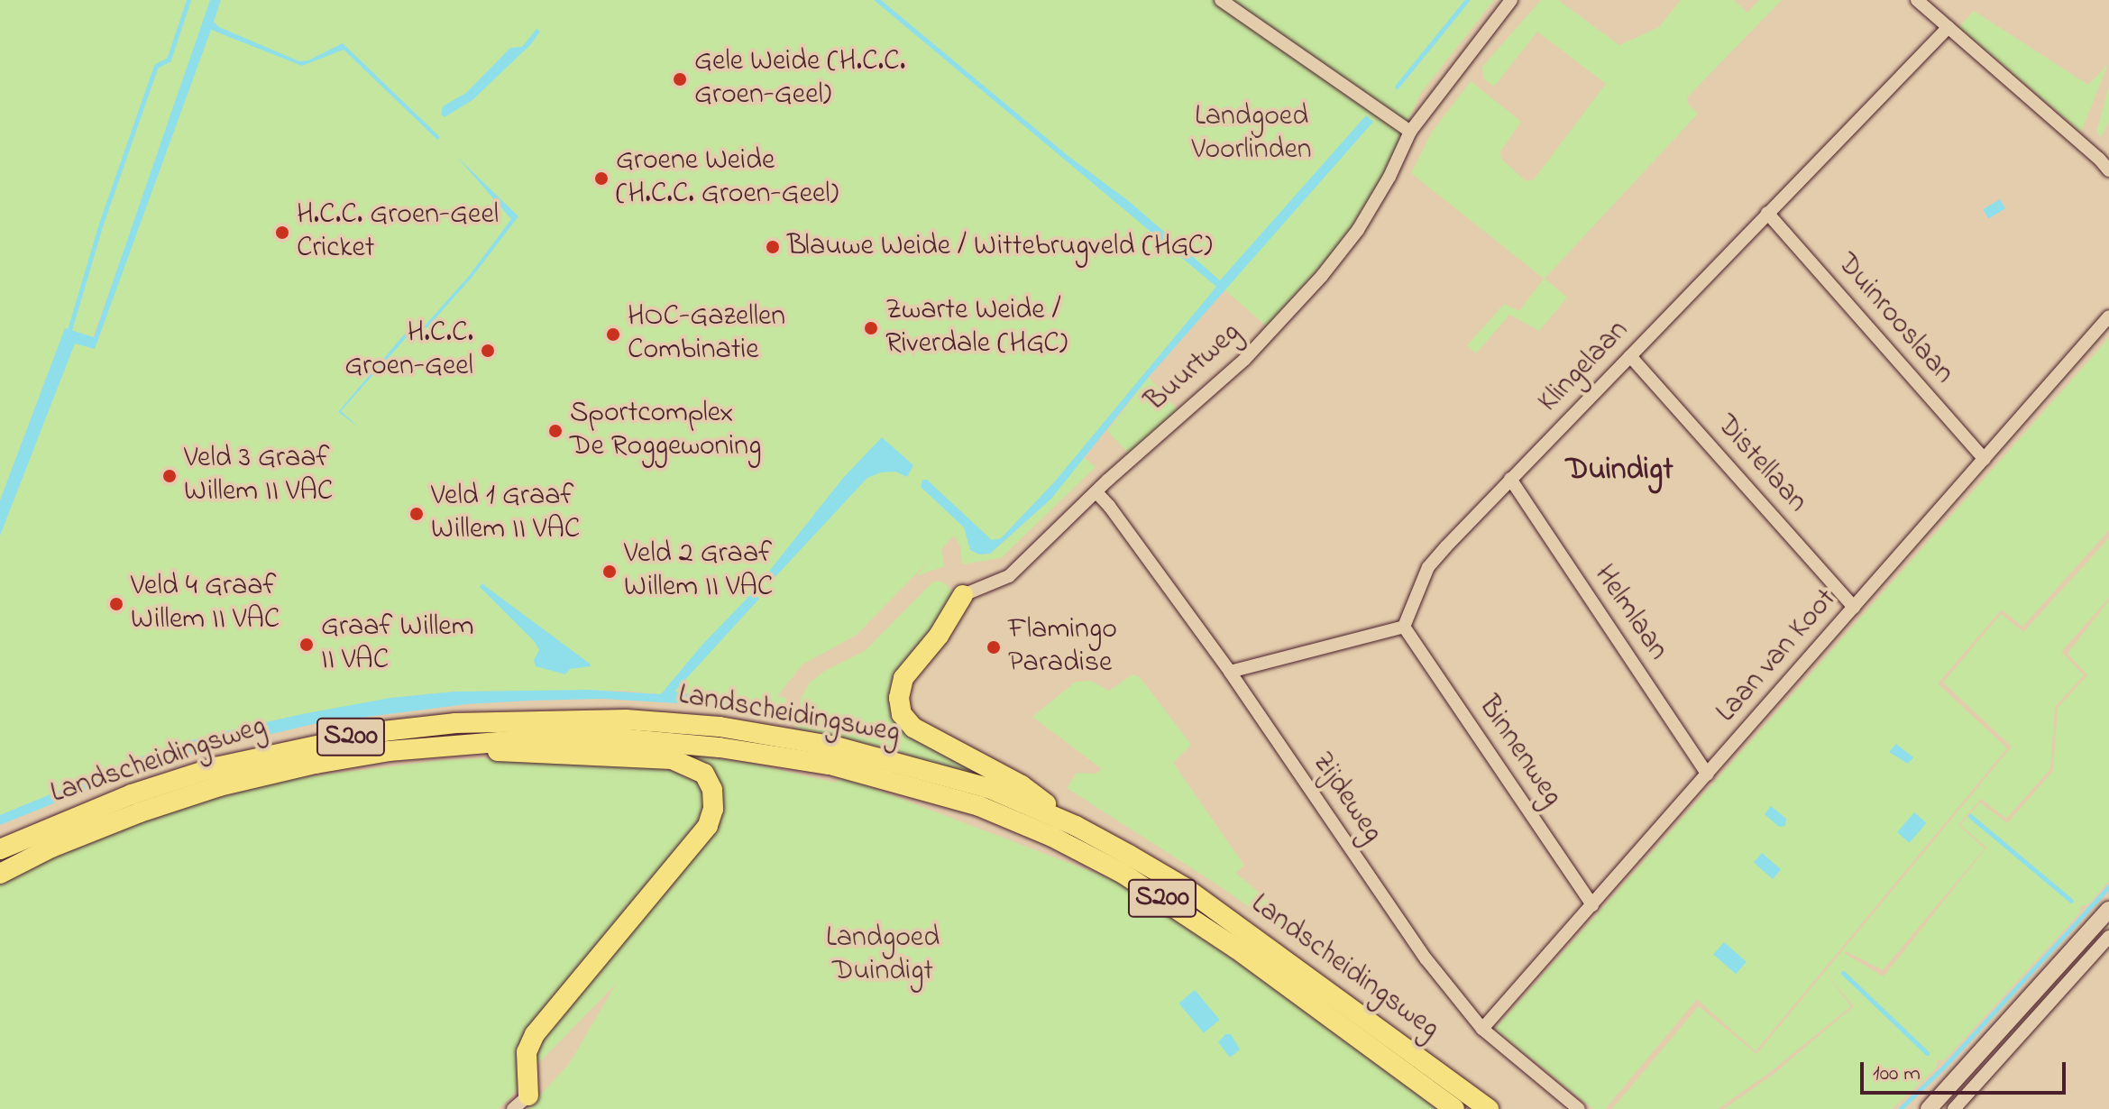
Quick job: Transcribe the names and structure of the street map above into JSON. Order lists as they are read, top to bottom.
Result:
{
  "streets": {
    "main road": ["Landscheidingsweg", "S200"],
    "street": [
      "Duinrooslaan",
      "Klingelaan",
      "Buurtweg",
      "Distellaan",
      "Helmlaan",
      "Laan van Koot",
      "Binnenweg",
      "Zijdeweg"
    ]
  },
  "crossings": [
    ["Duinrooslaan", "Klingelaan"],
    ["Duinrooslaan", "Laan van Koot"],
    ["Klingelaan", "Distellaan"],
    ["Klingelaan", "Helmlaan"],
    ["Klingelaan", "Binnenweg"],
    ["Buurtweg", "Zijdeweg"],
    ["Distellaan", "Laan van Koot"],
    ["Helmlaan", "Laan van Koot"],
    ["Laan van Koot", "Binnenweg"],
    ["Laan van Koot", "Zijdeweg"]
  ],
  "districts": ["Duindigt"],
  "parks": ["Landgoed Voorlinden", "Landgoed Duindigt"],
  "places": [
    "Gele Weide (H.C.C. Groen-Geel)",
    "Groene Weide (H.C.C. Groen-Geel)",
    "H.C.C. Groen-Geel Cricket",
    "Blauwe Weide / Wittebrugveld (HGC)",
    "Zwarte Weide / Riverdale (HGC)",
    "HOC-Gazellen Combinatie",
    "H.C.C. Groen-Geel",
    "Sportcomplex De Roggewoning",
    "Veld 3 Graaf Willem II VAC",
    "Veld 1 Graaf Willem II VAC",
    "Veld 2 Graaf Willem II VAC",
    "Veld 4 Graaf Willem II VAC",
    "Graaf Willem II VAC",
    "Flamingo Paradise"
  ],
  "scale_bar": "100 m"
}
